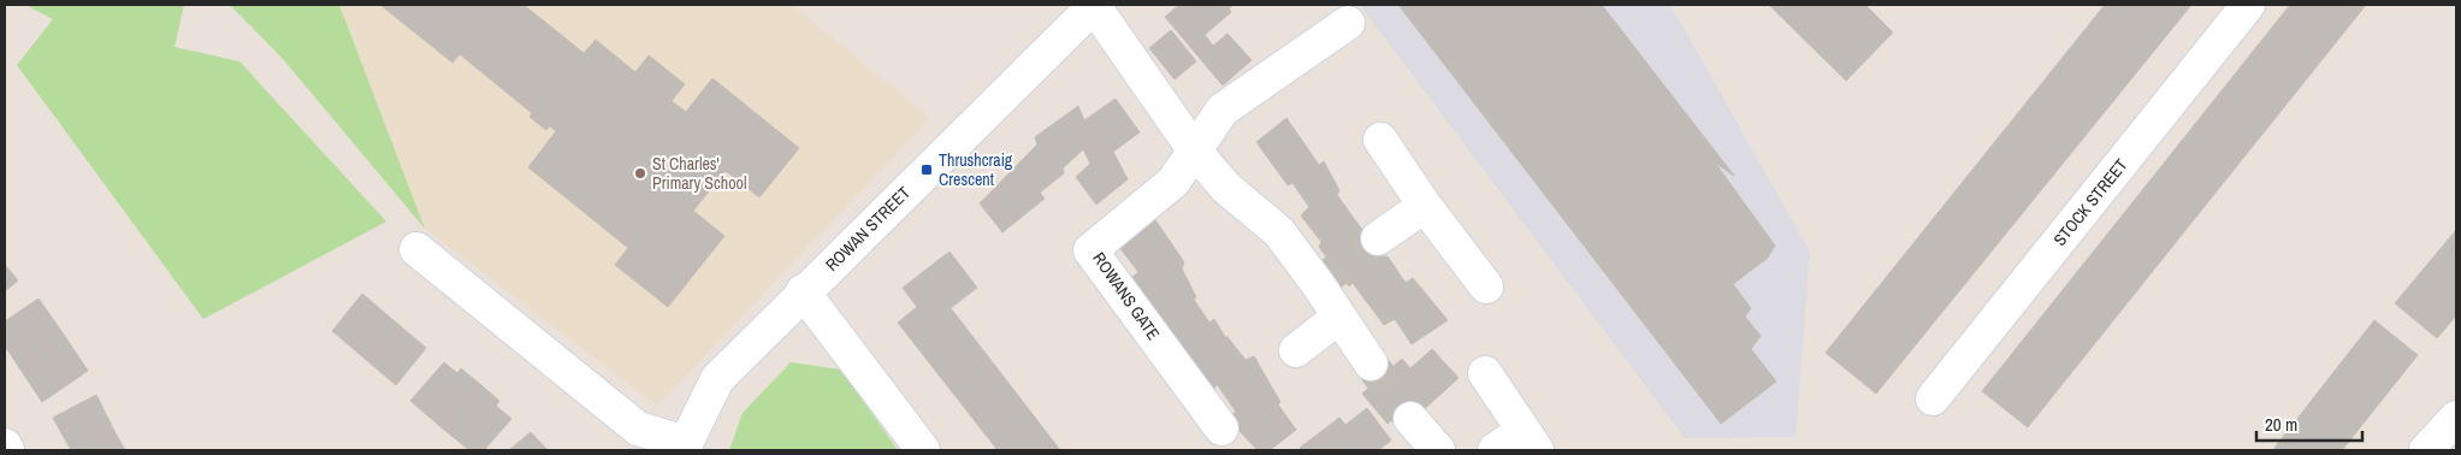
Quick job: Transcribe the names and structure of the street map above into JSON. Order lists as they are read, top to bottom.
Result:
{
  "streets": {
    "street": ["STOCK STREET", "ROWAN STREET", "ROWANS GATE"]
  },
  "places": {
    "transit": ["Thrushcraig Crescent"],
    "other": ["St Charles' Primary School"]
  },
  "scale_bar": "20 m"
}
